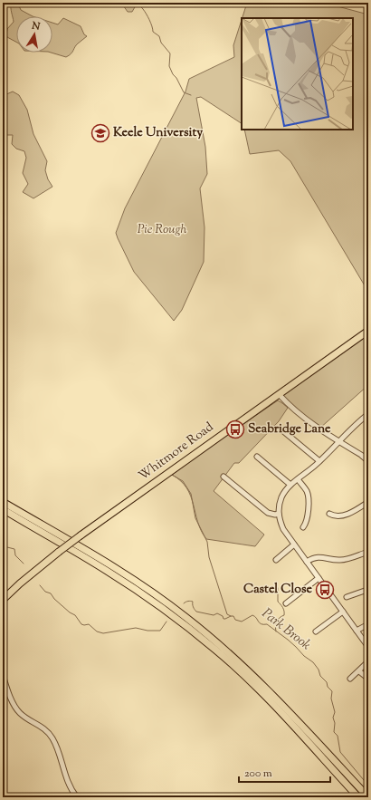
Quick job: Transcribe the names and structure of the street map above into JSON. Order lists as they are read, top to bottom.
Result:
{
  "streets": {
    "highway": ["Whitmore Road"]
  },
  "water": ["Park Brook"],
  "parks": ["Pie Rough"],
  "places": {
    "school or university": ["Keele University"],
    "bus stop": ["Seabridge Lane", "Castel Close"]
  },
  "scale_bar": "200 m",
  "north": "top"
}
